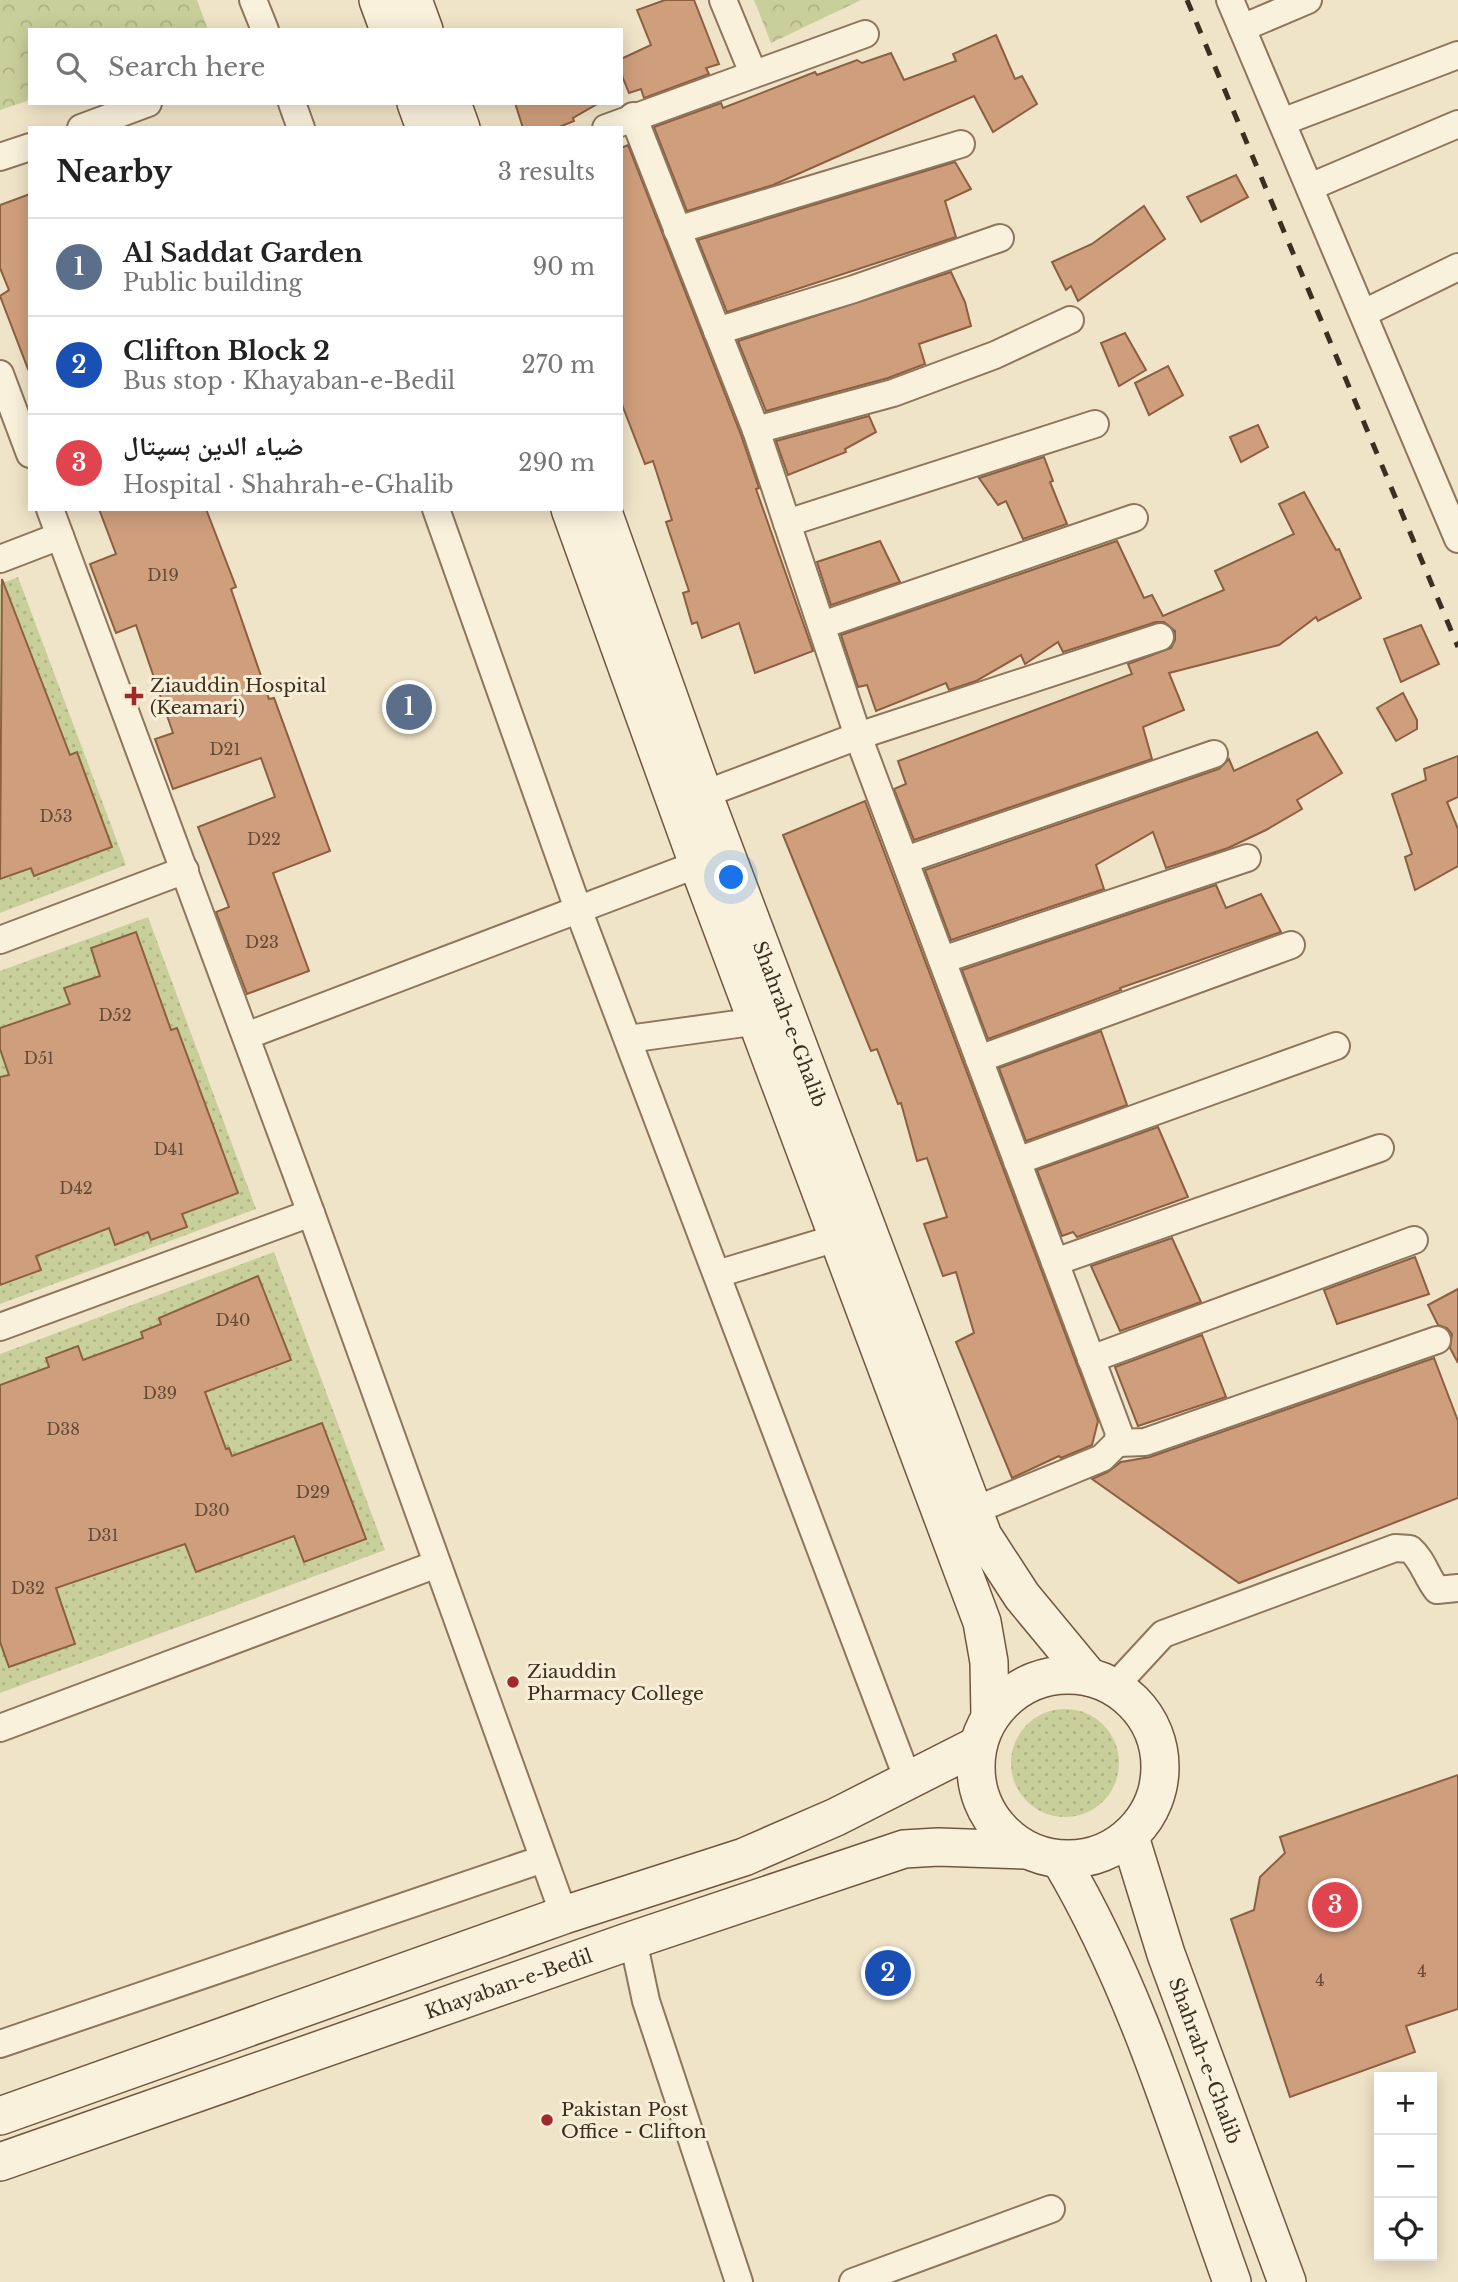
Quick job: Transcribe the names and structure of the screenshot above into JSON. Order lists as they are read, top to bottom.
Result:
{
  "streets": {
    "main road": ["Shahrah-e-Ghalib", "Khayaban-e-Bedil"]
  },
  "crossings": [
    ["Shahrah-e-Ghalib", "Khayaban-e-Bedil"]
  ],
  "places": {
    "health": ["Ziauddin Hospital (Keamari)"],
    "other": ["Ziauddin Pharmacy College", "Pakistan Post Office - Clifton"]
  },
  "house_numbers": [
    "D19",
    "D21",
    "D53",
    "D22",
    "D23",
    "D52",
    "D51",
    "D41",
    "D42",
    "D40",
    "D39",
    "D38",
    "D29",
    "D30",
    "D31",
    "D32",
    "4",
    "4"
  ],
  "page": {
    "search": "Search here",
    "heading": ["Nearby", "3 results"],
    "list": [
      {
        "mark": "1",
        "name": "Al Saddat Garden",
        "note": "Public building",
        "value": "90 m"
      },
      {
        "mark": "2",
        "name": "Clifton Block 2",
        "note": "Bus stop · Khayaban-e-Bedil",
        "value": "270 m"
      },
      {
        "mark": "3",
        "name": "ضیاء الدین ہسپتال",
        "note": "Hospital · Shahrah-e-Ghalib",
        "value": "290 m"
      }
    ],
    "pins": ["1", "3", "2"],
    "map_buttons": ["+", "−"]
  }
}
